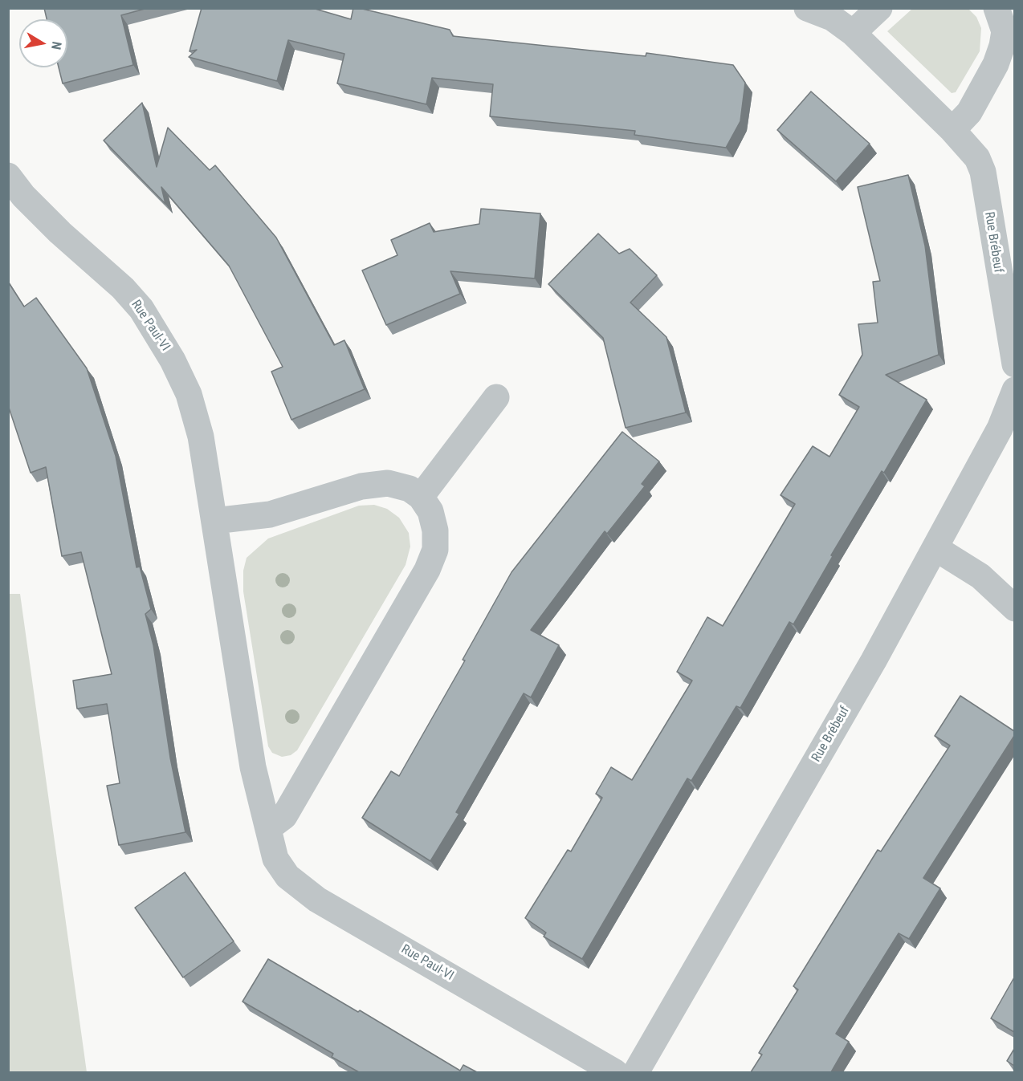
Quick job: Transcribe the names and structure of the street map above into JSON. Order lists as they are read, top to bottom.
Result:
{
  "streets": {
    "street": ["Rue Brébeuf", "Rue Paul-VI"]
  },
  "north": "right"
}
